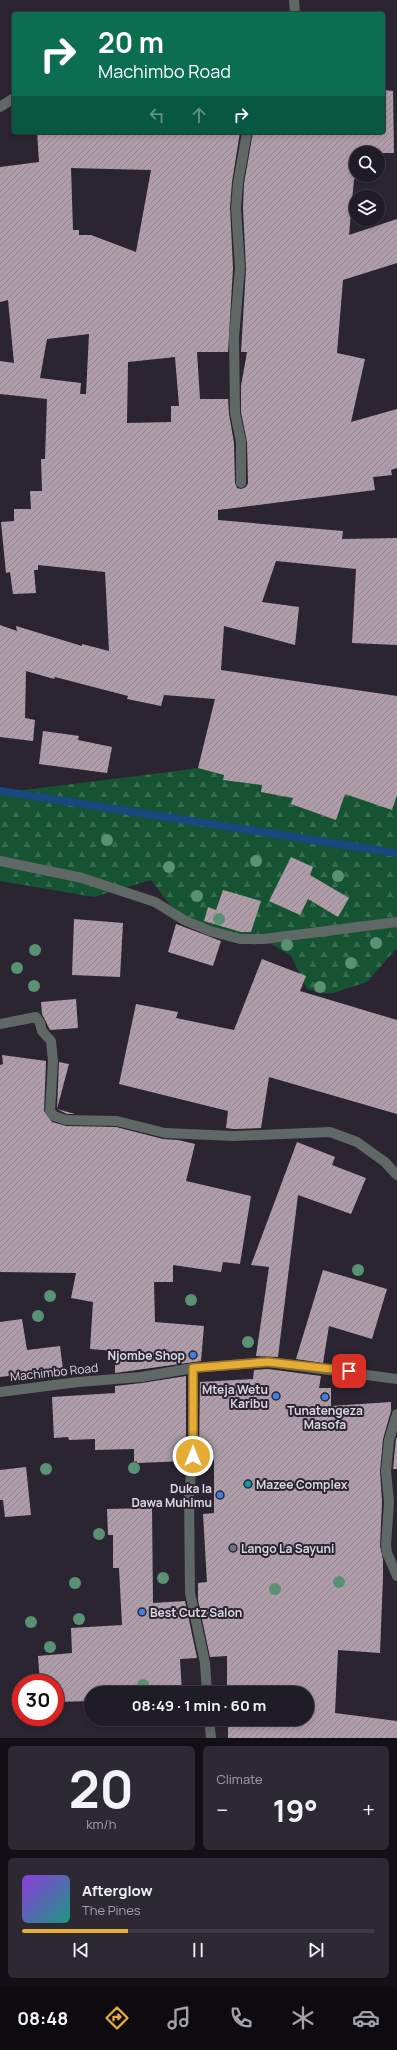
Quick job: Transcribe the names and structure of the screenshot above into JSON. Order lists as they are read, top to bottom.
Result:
{
  "streets": {
    "street": ["Machimbo Road"]
  },
  "places": [
    "Njombe Shop",
    "Mteja Wetu Karibu",
    "Tunatengeza Masofa",
    "Mazee Complex",
    "Duka la Dawa Muhimu",
    "Lango La Sayuni",
    "Best Cutz Salon"
  ],
  "page": {
    "turn": ["20 m", "Machimbo Road"],
    "limit": "30",
    "trip": "08:49 · 1 min · 60 m",
    "tile": [
      ["20", "km/h"],
      "Climate"
    ],
    "heat": ["−", "19°", "+"],
    "song": ["Afterglow", "The Pines"],
    "tabs": "08:48"
  }
}
